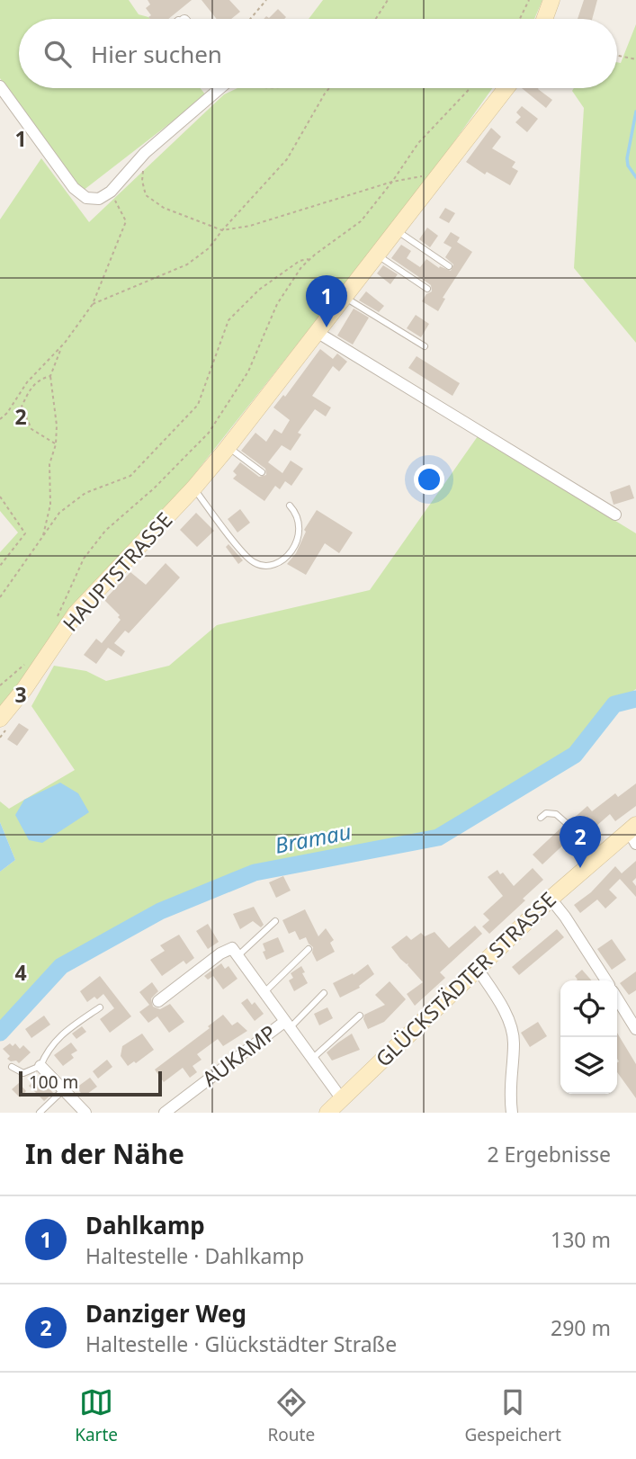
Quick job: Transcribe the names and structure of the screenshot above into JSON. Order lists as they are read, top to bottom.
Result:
{
  "streets": {
    "street": ["HAUPTSTRASSE", "GLÜCKSTÄDTER STRASSE", "AUKAMP"]
  },
  "crossings": [
    ["GLÜCKSTÄDTER STRASSE", "AUKAMP"]
  ],
  "water": ["Bramau"],
  "scale_bar": "100 m",
  "page": {
    "search": "Hier suchen",
    "pins": ["1", "2"],
    "scale": "100 m",
    "heading": ["In der Nähe", "2 Ergebnisse"],
    "list": [
      {
        "mark": "1",
        "name": "Dahlkamp",
        "note": "Haltestelle · Dahlkamp",
        "value": "130 m"
      },
      {
        "mark": "2",
        "name": "Danziger Weg",
        "note": "Haltestelle · Glückstädter Straße",
        "value": "290 m"
      }
    ],
    "nav": ["Karte", "Route", "Gespeichert"]
  },
  "grid": {
    "rows": [
      "1",
      "2",
      "3",
      "4"
    ]
  }
}
